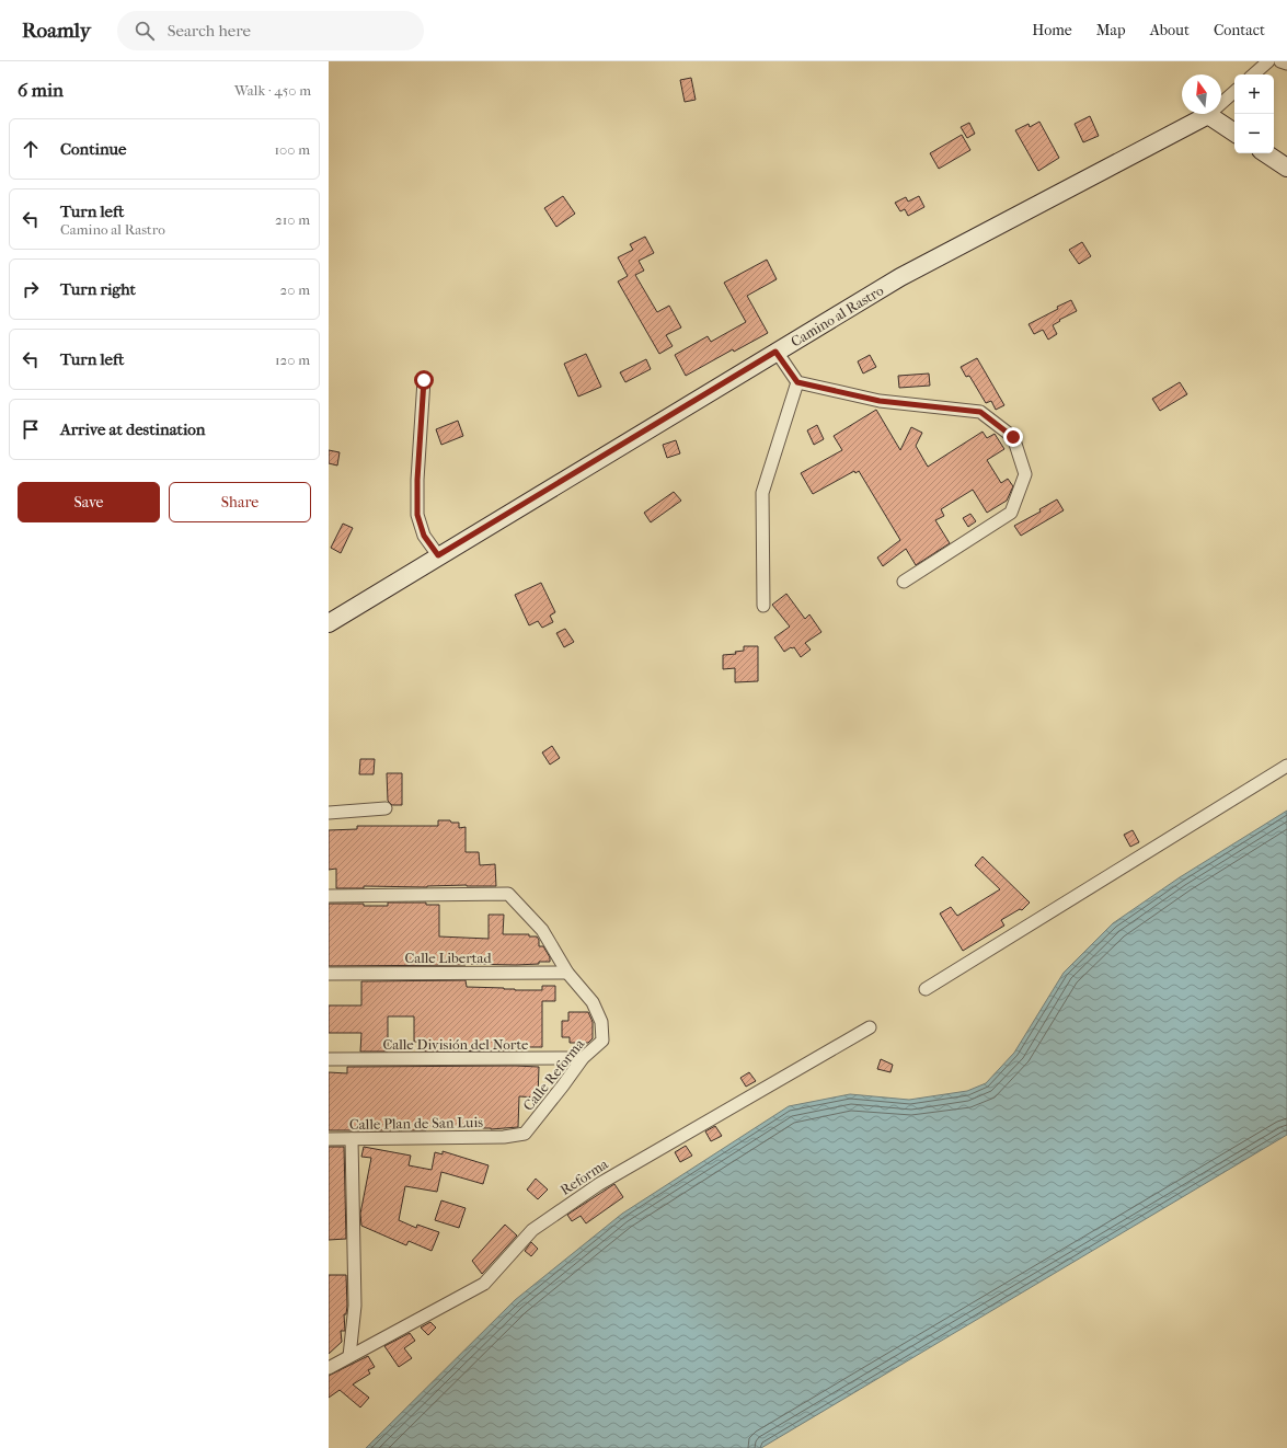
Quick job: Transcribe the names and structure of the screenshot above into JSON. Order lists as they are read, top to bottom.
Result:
{
  "streets": {
    "street": [
      "Camino al Rastro",
      "Calle Libertad",
      "Calle División del Norte",
      "Calle Reforma",
      "Calle Plan de San Luis",
      "Reforma"
    ]
  },
  "crossings": [
    ["Calle Libertad", "Calle Reforma"],
    ["Calle División del Norte", "Calle Reforma"],
    ["Calle Reforma", "Calle Plan de San Luis"]
  ],
  "north": "top",
  "page": {
    "header": "Roamly",
    "search": "Search here",
    "nav": [
      "Home",
      "Map",
      "About",
      "Contact"
    ],
    "heading": ["6 min", "Walk · 450 m"],
    "map_buttons": ["+", "−"],
    "list": [
      ["Continue", "100 m"],
      ["Turn left", "Camino al Rastro", "210 m"],
      ["Turn right", "20 m"],
      ["Turn left", "120 m"],
      "Arrive at destination"
    ],
    "buttons": ["Save", "Share"]
  }
}
